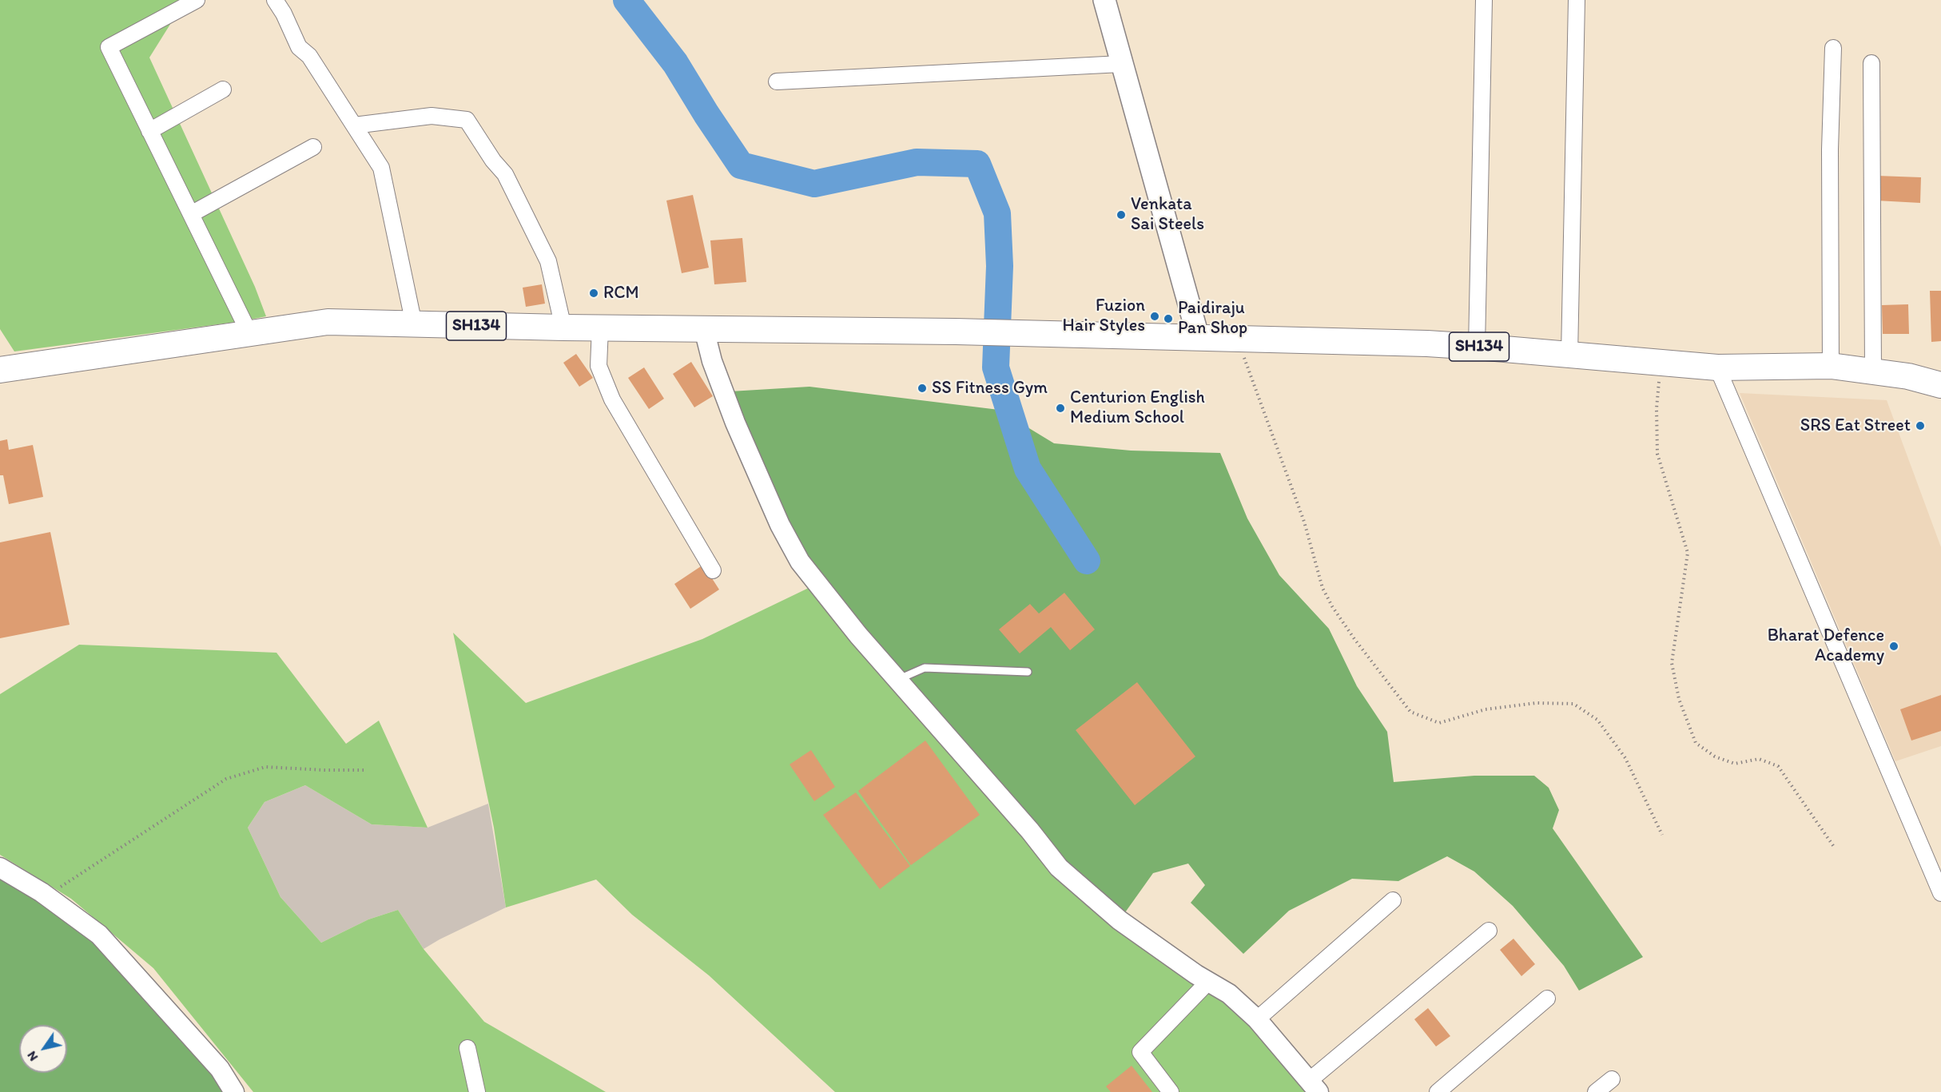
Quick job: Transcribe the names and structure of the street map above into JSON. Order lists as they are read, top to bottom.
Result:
{
  "streets": {
    "main road": ["SH134"]
  },
  "places": [
    "Venkata Sai Steels",
    "RCM",
    "Fuzion Hair Styles",
    "Paidiraju Pan Shop",
    "SS Fitness Gym",
    "Centurion English Medium School",
    "SRS Eat Street",
    "Bharat Defence Academy"
  ],
  "north": "bottom left"
}
